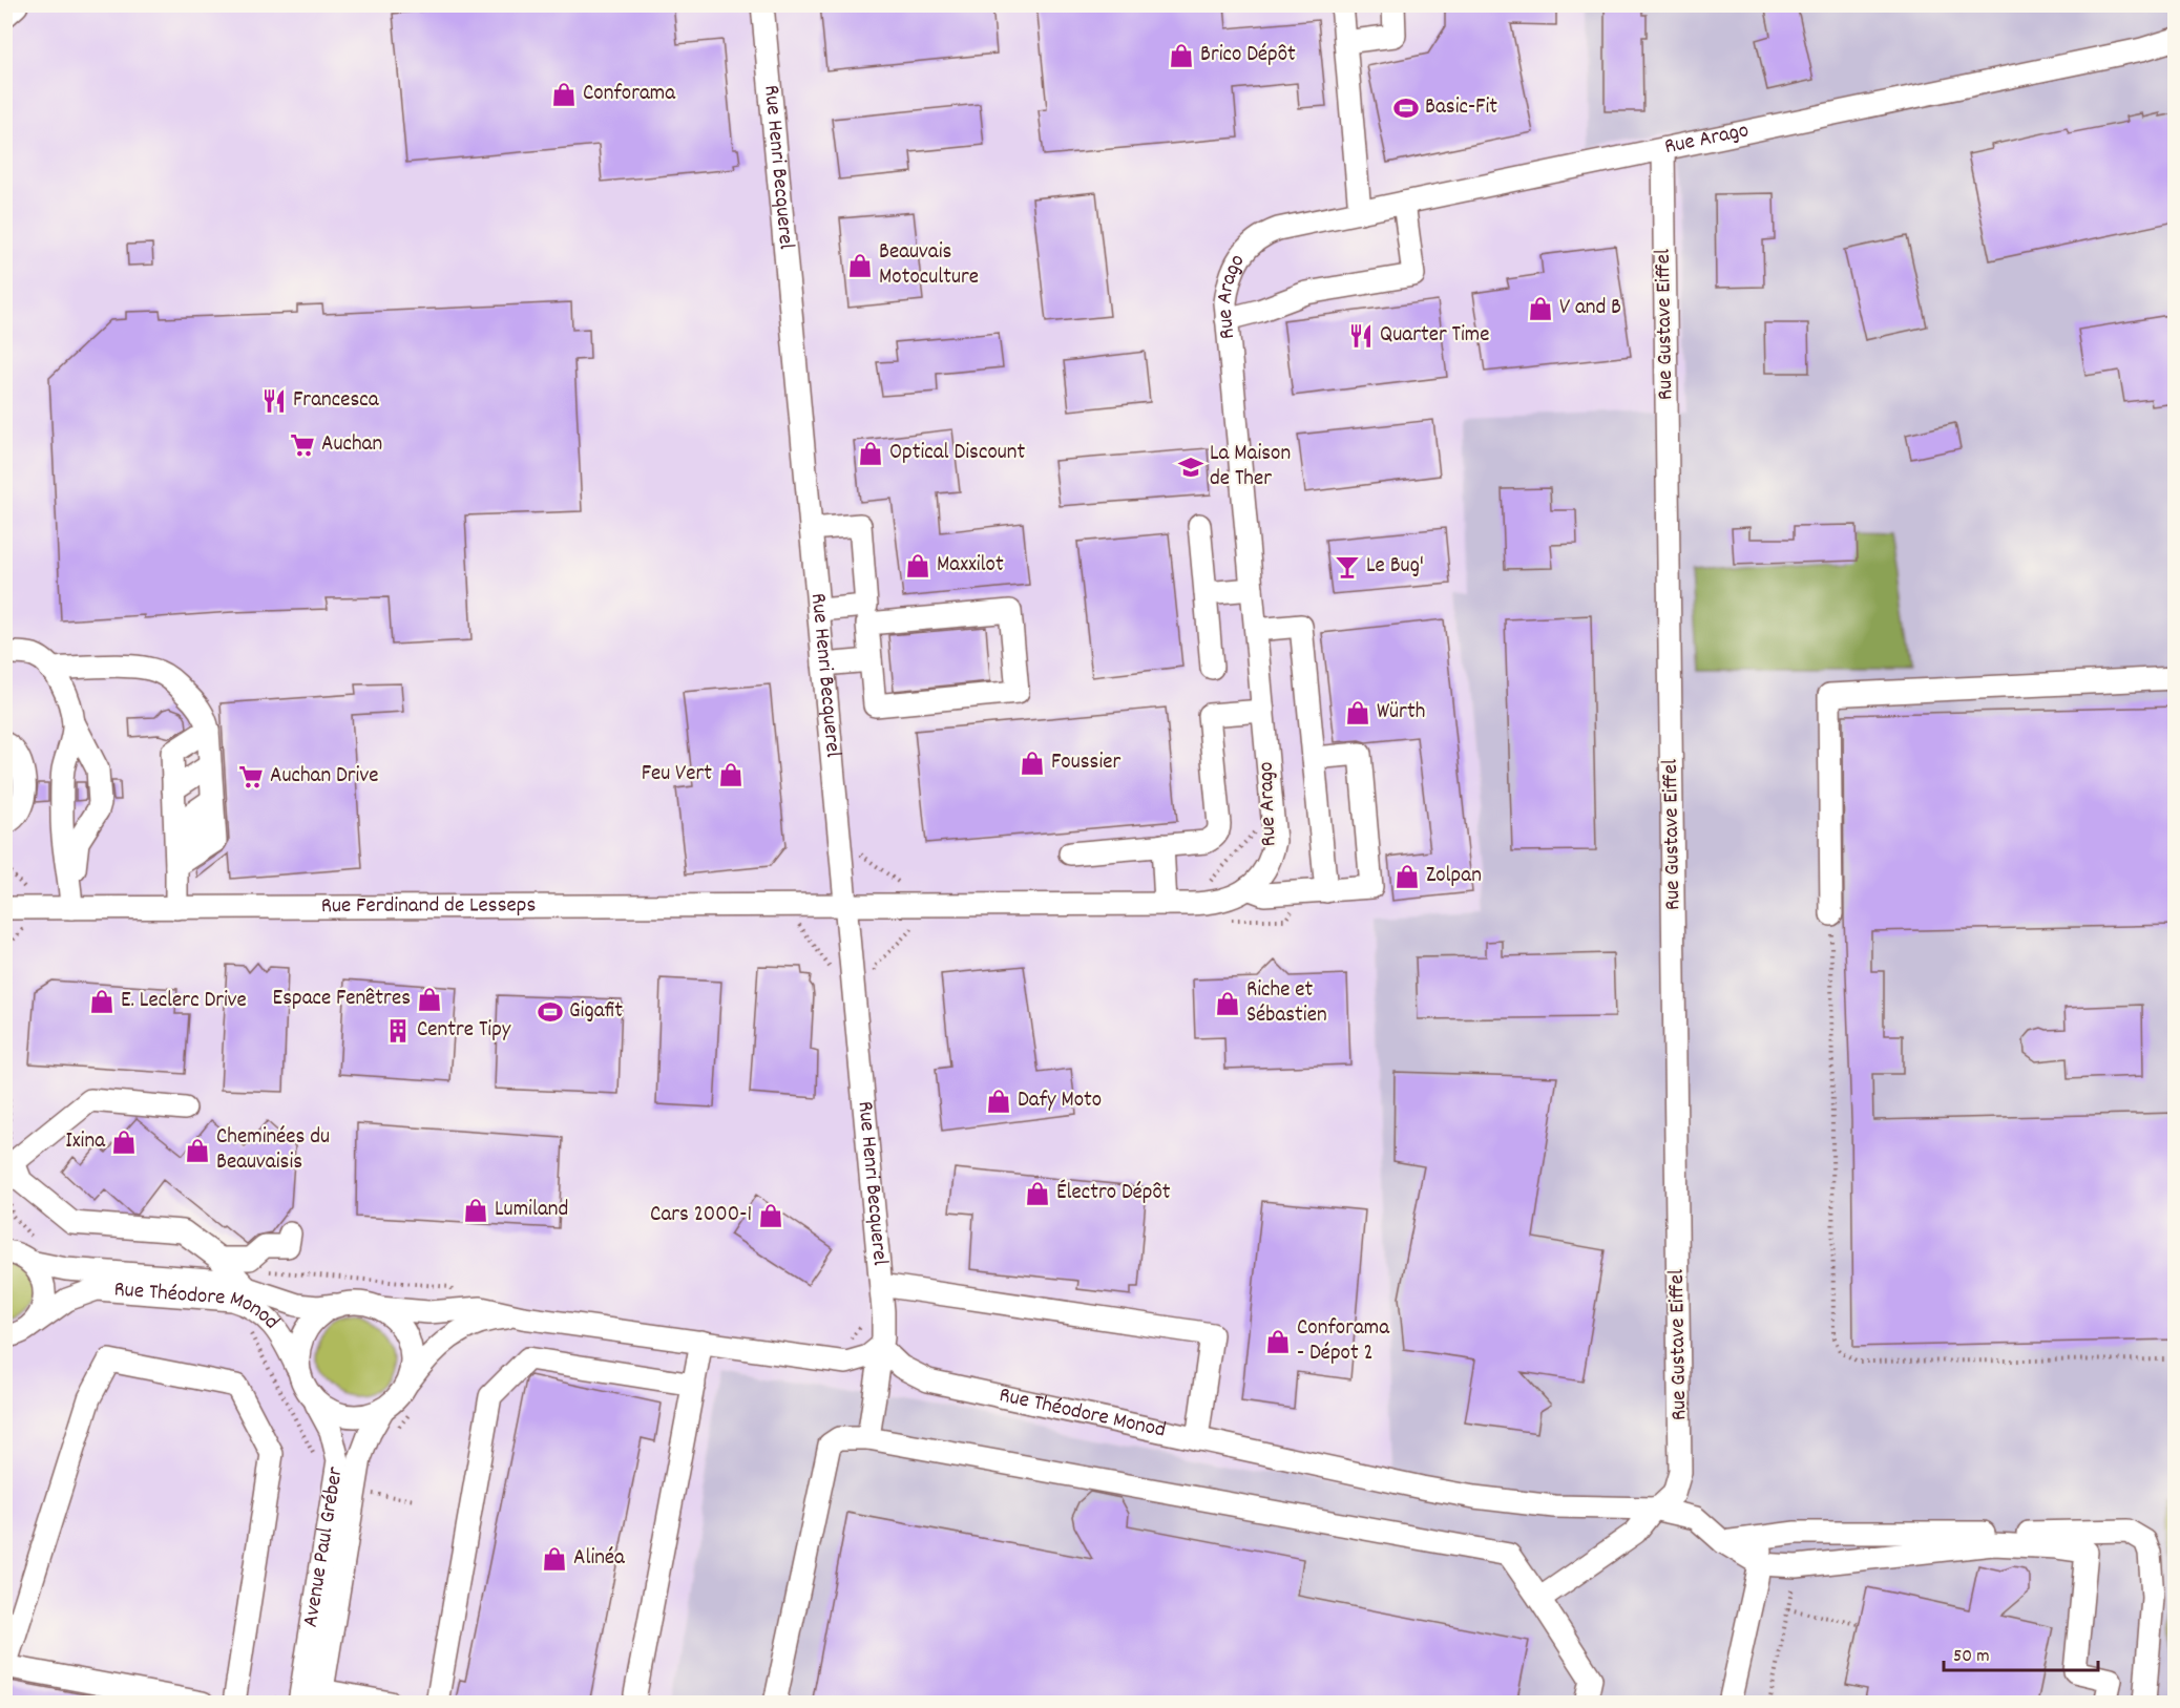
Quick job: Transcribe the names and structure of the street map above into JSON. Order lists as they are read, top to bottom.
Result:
{
  "streets": {
    "street": [
      "Rue Arago",
      "Rue Henri Becquerel",
      "Rue Gustave Eiffel",
      "Rue Ferdinand de Lesseps",
      "Rue Théodore Monod",
      "Avenue Paul Gréber"
    ]
  },
  "crossings": [
    ["Rue Arago", "Rue Henri Becquerel"],
    ["Rue Arago", "Rue Gustave Eiffel"],
    ["Rue Arago", "Rue Ferdinand de Lesseps"],
    ["Rue Henri Becquerel", "Rue Ferdinand de Lesseps"],
    ["Rue Henri Becquerel", "Rue Théodore Monod"],
    ["Rue Gustave Eiffel", "Rue Théodore Monod"],
    ["Rue Théodore Monod", "Avenue Paul Gréber"]
  ],
  "places": {
    "shop": [
      "Brico Dépôt",
      "Conforama",
      "Beauvais Motoculture",
      "V and B",
      "Optical Discount",
      "Maxxilot",
      "Würth",
      "Foussier",
      "Feu Vert",
      "Zolpan",
      "Espace Fenêtres",
      "E. Leclerc Drive",
      "Riche et Sébastien",
      "Dafy Moto",
      "Ixina",
      "Cheminées du Beauvaisis",
      "Électro Dépôt",
      "Lumiland",
      "Cars 2000-1",
      "Conforama - Dépot 2",
      "Alinéa"
    ],
    "sports": ["Basic-Fit", "Gigafit"],
    "restaurant": ["Quarter Time", "Francesca"],
    "supermarket": ["Auchan", "Auchan Drive"],
    "school or university": ["La Maison de Ther"],
    "bar": ["Le Bug'"],
    "building": ["Centre Tipy"]
  },
  "scale_bar": "50 m"
}
